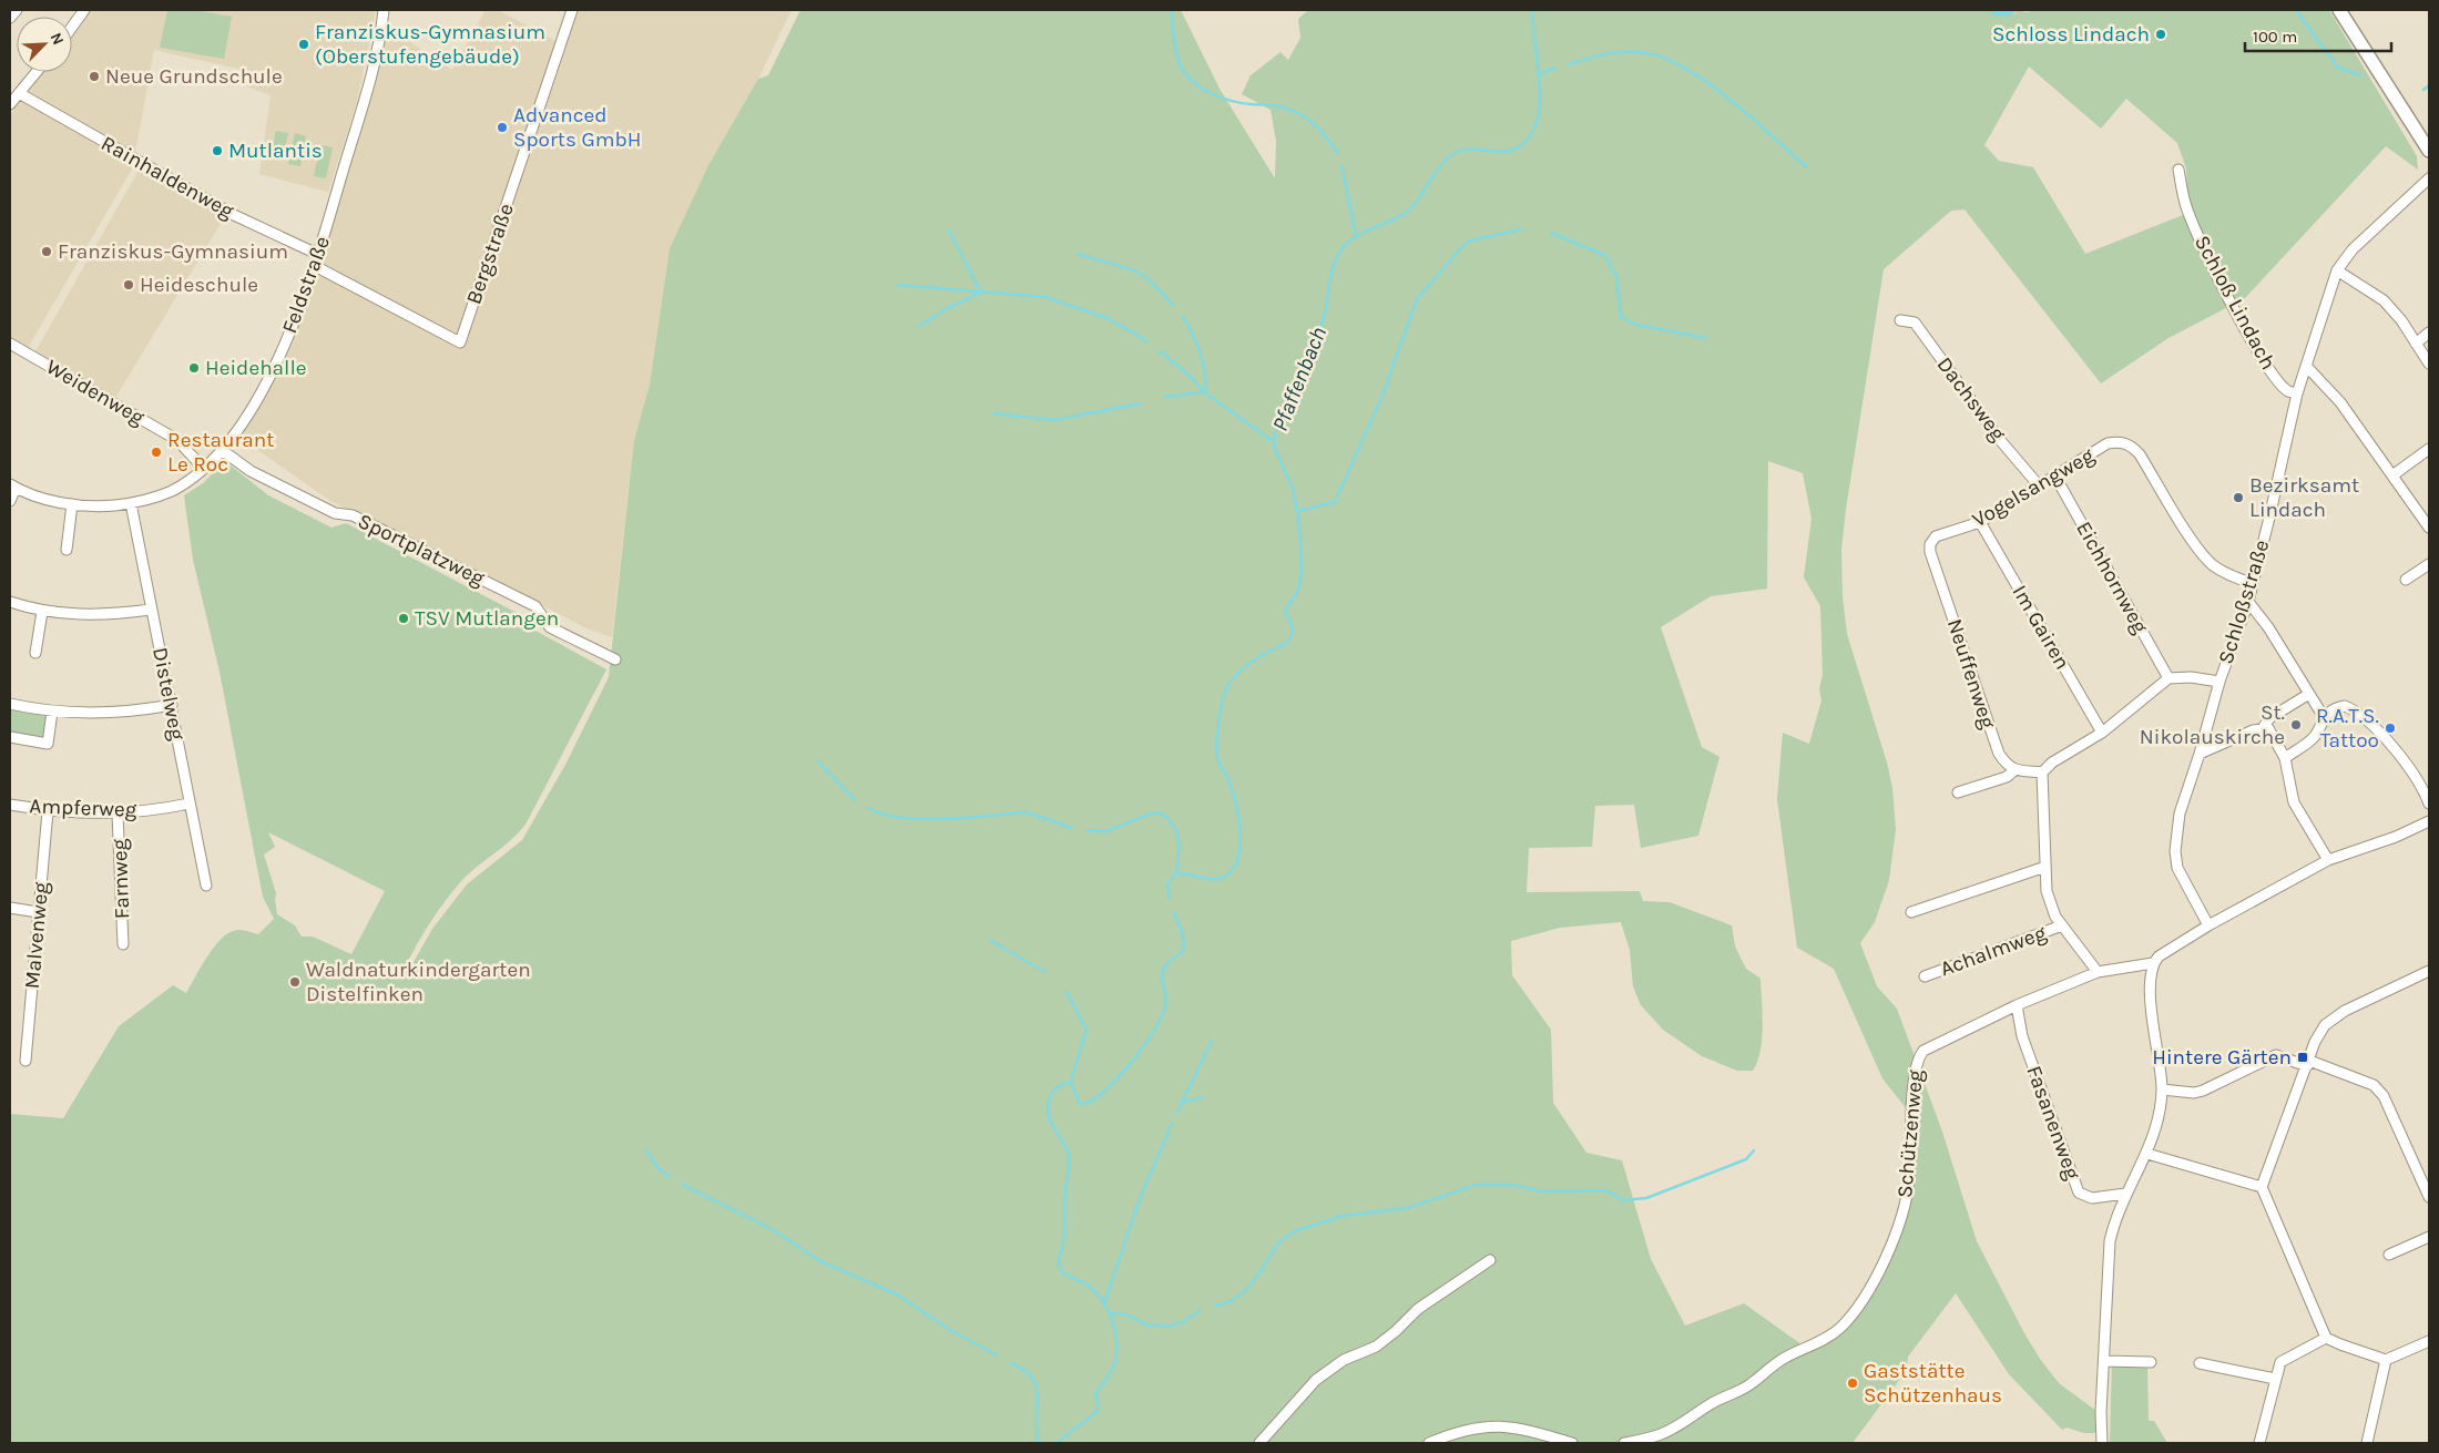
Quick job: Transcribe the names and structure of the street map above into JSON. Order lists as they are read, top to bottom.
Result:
{
  "streets": {
    "street": [
      "Rainhaldenweg",
      "Bergstraße",
      "Feldstraße",
      "Schloß Lindach",
      "Weidenweg",
      "Dachsweg",
      "Vogelsangweg",
      "Sportplatzweg",
      "Eichhornweg",
      "Schloßstraße",
      "Im Gairen",
      "Neuffenweg",
      "Distelweg",
      "Ampferweg",
      "Farnweg",
      "Malvenweg",
      "Achalmweg",
      "Fasanenweg",
      "Schützenweg"
    ]
  },
  "crossings": [
    ["Rainhaldenweg", "Feldstraße"],
    ["Bergstraße", "Feldstraße"],
    ["Feldstraße", "Weidenweg"],
    ["Feldstraße", "Sportplatzweg"],
    ["Feldstraße", "Distelweg"],
    ["Schloß Lindach", "Schloßstraße"],
    ["Dachsweg", "Vogelsangweg"],
    ["Vogelsangweg", "Eichhornweg"],
    ["Vogelsangweg", "Schloßstraße"],
    ["Vogelsangweg", "Im Gairen"],
    ["Vogelsangweg", "Neuffenweg"],
    ["Distelweg", "Ampferweg"],
    ["Ampferweg", "Farnweg"],
    ["Ampferweg", "Malvenweg"],
    ["Achalmweg", "Schützenweg"],
    ["Fasanenweg", "Schützenweg"]
  ],
  "water": ["Pfaffenbach"],
  "places": {
    "other": [
      "Schloss Lindach",
      "Franziskus-Gymnasium (Oberstufengebäude)",
      "Neue Grundschule",
      "Advanced Sports GmbH",
      "Mutlantis",
      "Franziskus-Gymnasium",
      "Heideschule",
      "Heidehalle",
      "Restaurant Le Roc",
      "Bezirksamt Lindach",
      "TSV Mutlangen",
      "St. Nikolauskirche",
      "R.A.T.S. Tattoo",
      "Waldnaturkindergarten Distelfinken",
      "Gaststätte Schützenhaus"
    ],
    "transit": ["Hintere Gärten"]
  },
  "scale_bar": "100 m",
  "north": "top right"
}
